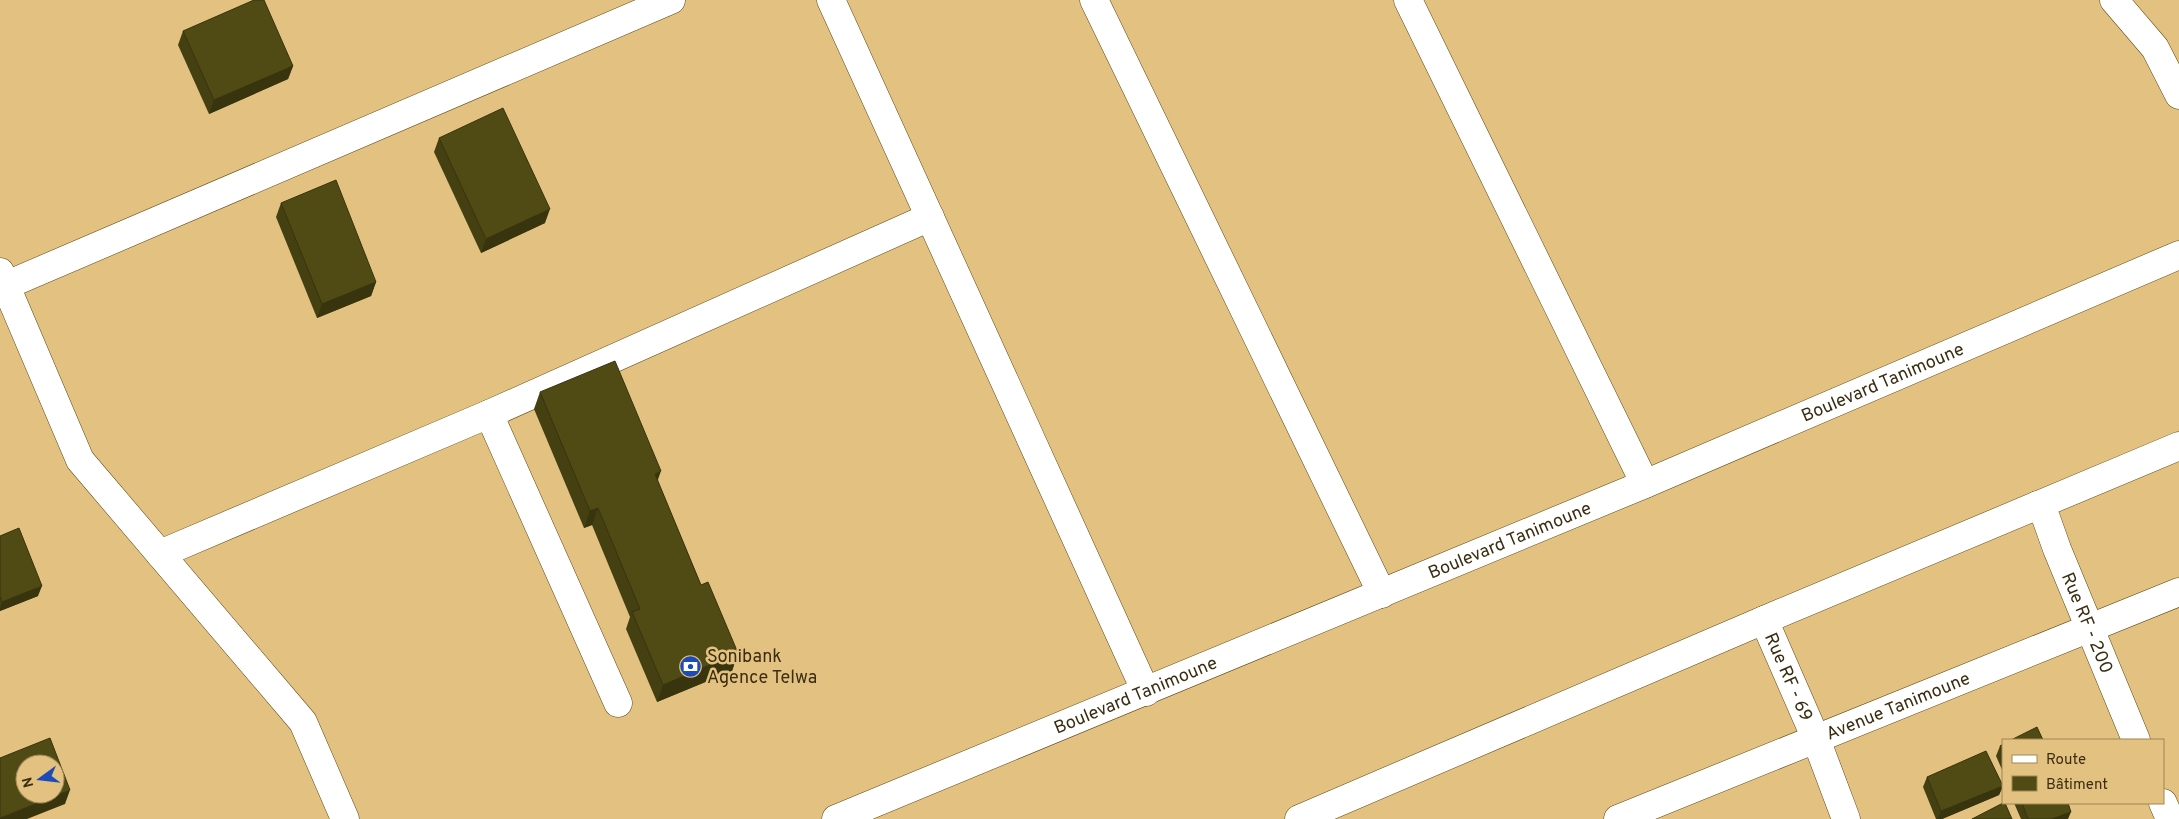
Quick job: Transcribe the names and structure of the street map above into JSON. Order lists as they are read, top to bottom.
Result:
{
  "streets": {
    "street": [
      "Boulevard Tanimoune",
      "Rue RF - 200",
      "Rue RF - 69",
      "Avenue Tanimoune"
    ]
  },
  "crossings": [
    ["Rue RF - 200", "Avenue Tanimoune"],
    ["Rue RF - 69", "Avenue Tanimoune"]
  ],
  "places": {
    "bank": ["Sonibank Agence Telwa"]
  },
  "legend": ["Route", "Bâtiment"],
  "north": "left"
}
